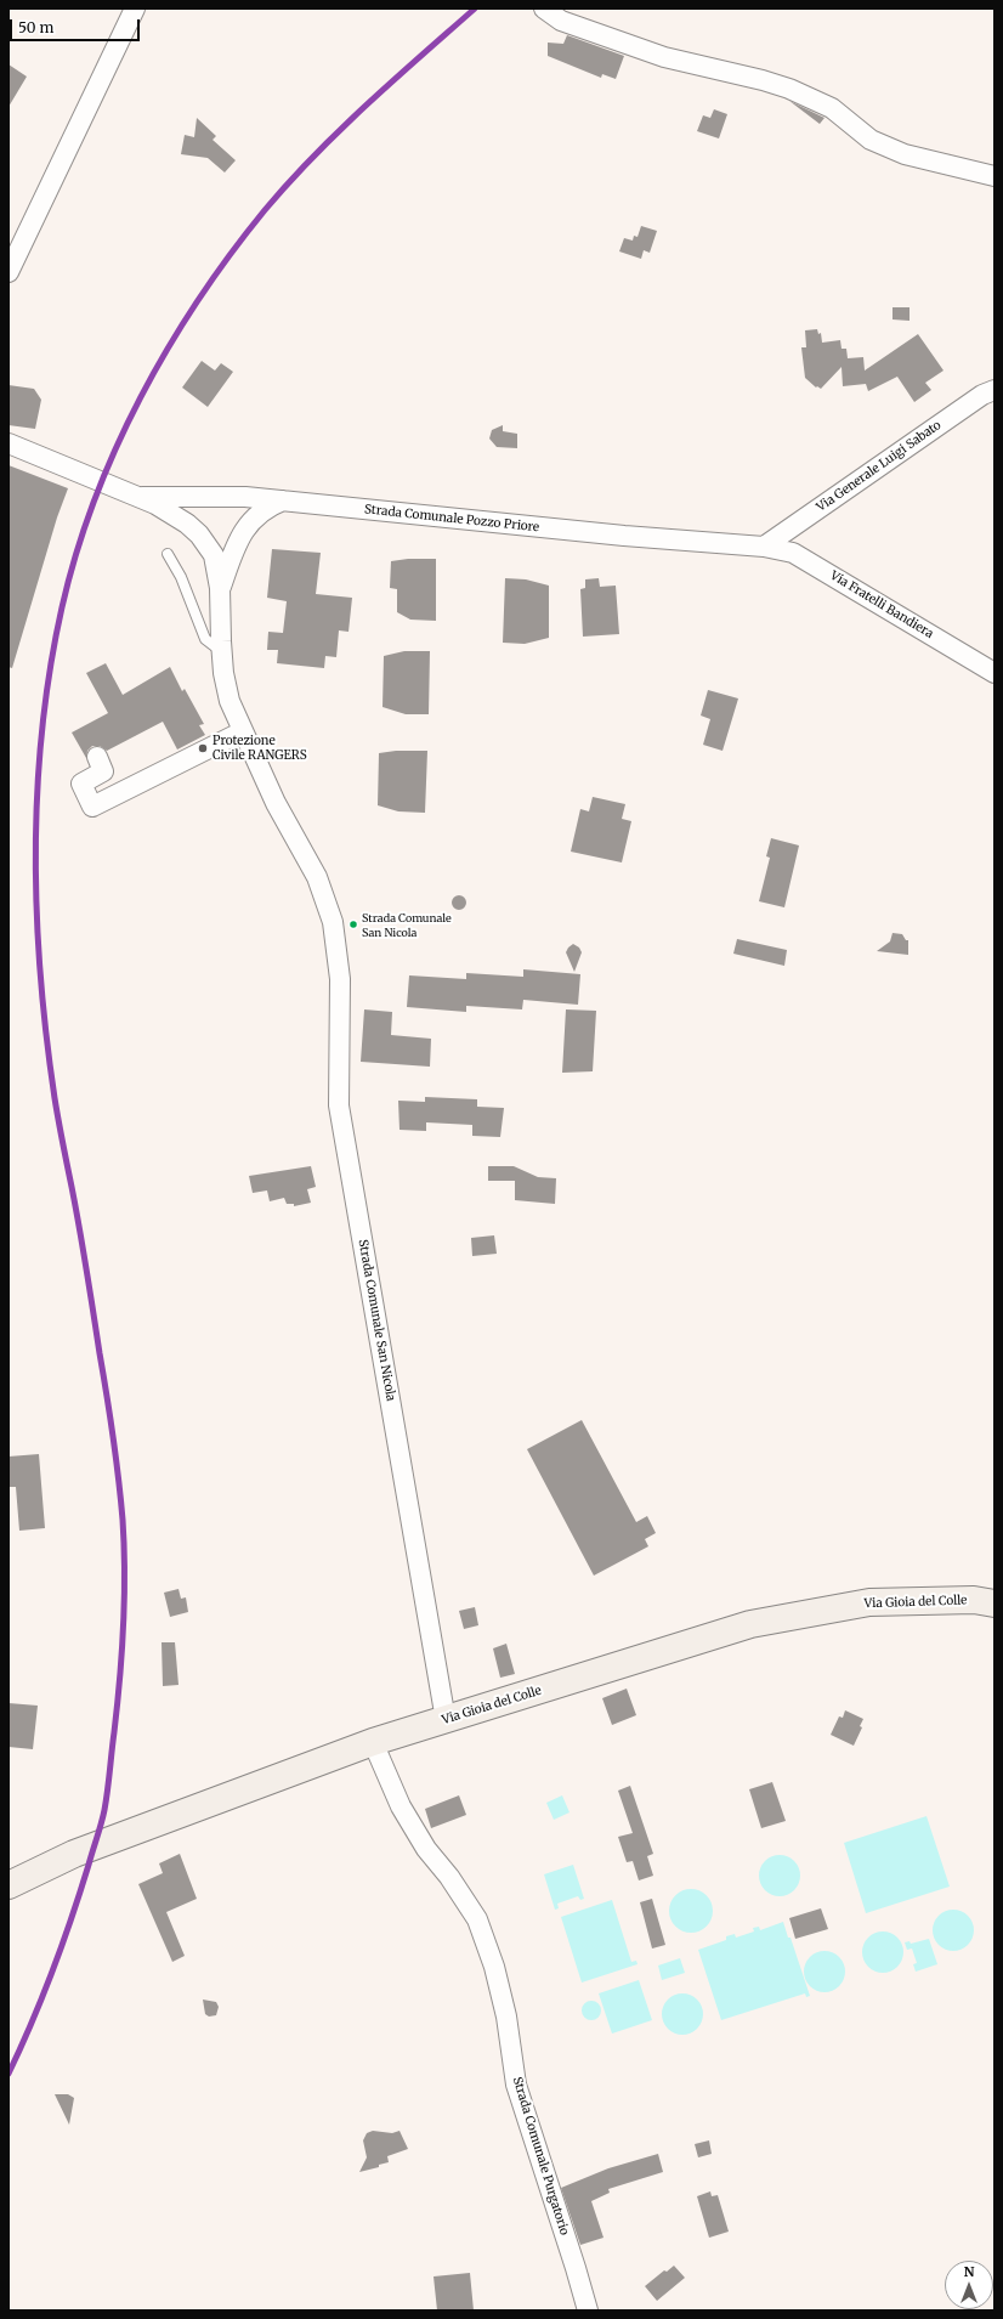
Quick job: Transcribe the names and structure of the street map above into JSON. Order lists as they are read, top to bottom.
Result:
{
  "streets": {
    "main road": ["Via Gioia del Colle"],
    "street": [
      "Via Generale Luigi Sabato",
      "Strada Comunale Pozzo Priore",
      "Via Fratelli Bandiera",
      "Strada Comunale San Nicola",
      "Strada Comunale Purgatorio"
    ]
  },
  "crossings": [
    ["Via Generale Luigi Sabato", "Strada Comunale Pozzo Priore"],
    ["Via Generale Luigi Sabato", "Via Fratelli Bandiera"],
    ["Strada Comunale Pozzo Priore", "Via Fratelli Bandiera"],
    ["Strada Comunale San Nicola", "Via Gioia del Colle"],
    ["Via Gioia del Colle", "Strada Comunale Purgatorio"]
  ],
  "places": ["Protezione Civile RANGERS", "Strada Comunale San Nicola"],
  "scale_bar": "50 m",
  "north": "top"
}
